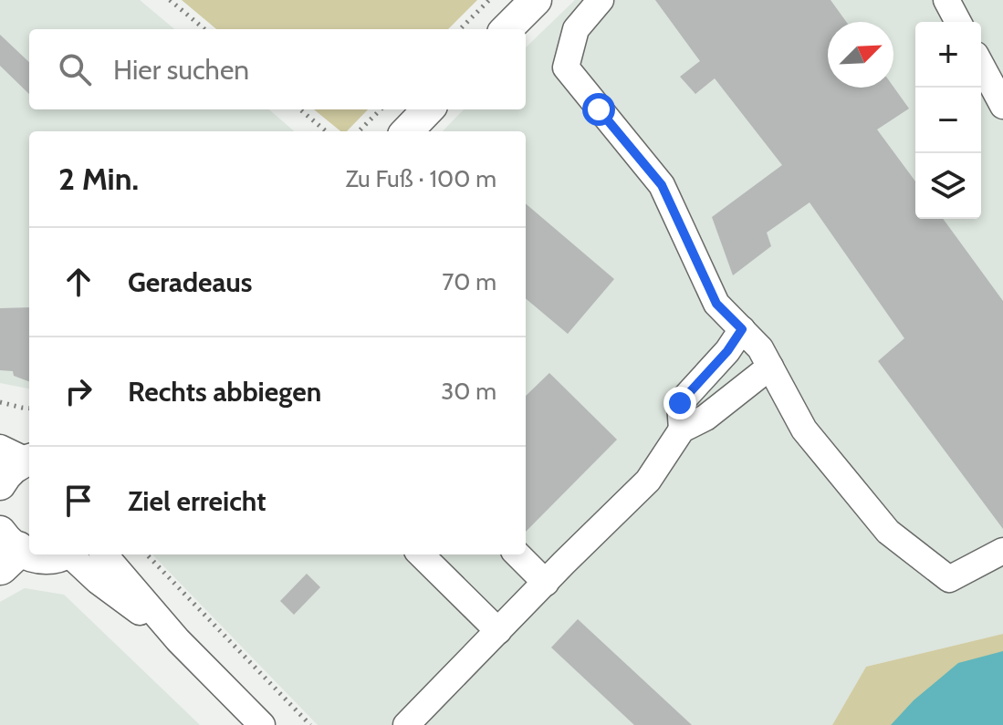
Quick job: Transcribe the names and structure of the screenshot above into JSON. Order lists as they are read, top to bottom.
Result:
{
  "north": "top right",
  "page": {
    "map_buttons": ["+", "−"],
    "search": "Hier suchen",
    "heading": ["2 Min.", "Zu Fuß · 100 m"],
    "list": [
      ["Geradeaus", "70 m"],
      ["Rechts abbiegen", "30 m"],
      "Ziel erreicht"
    ]
  }
}
